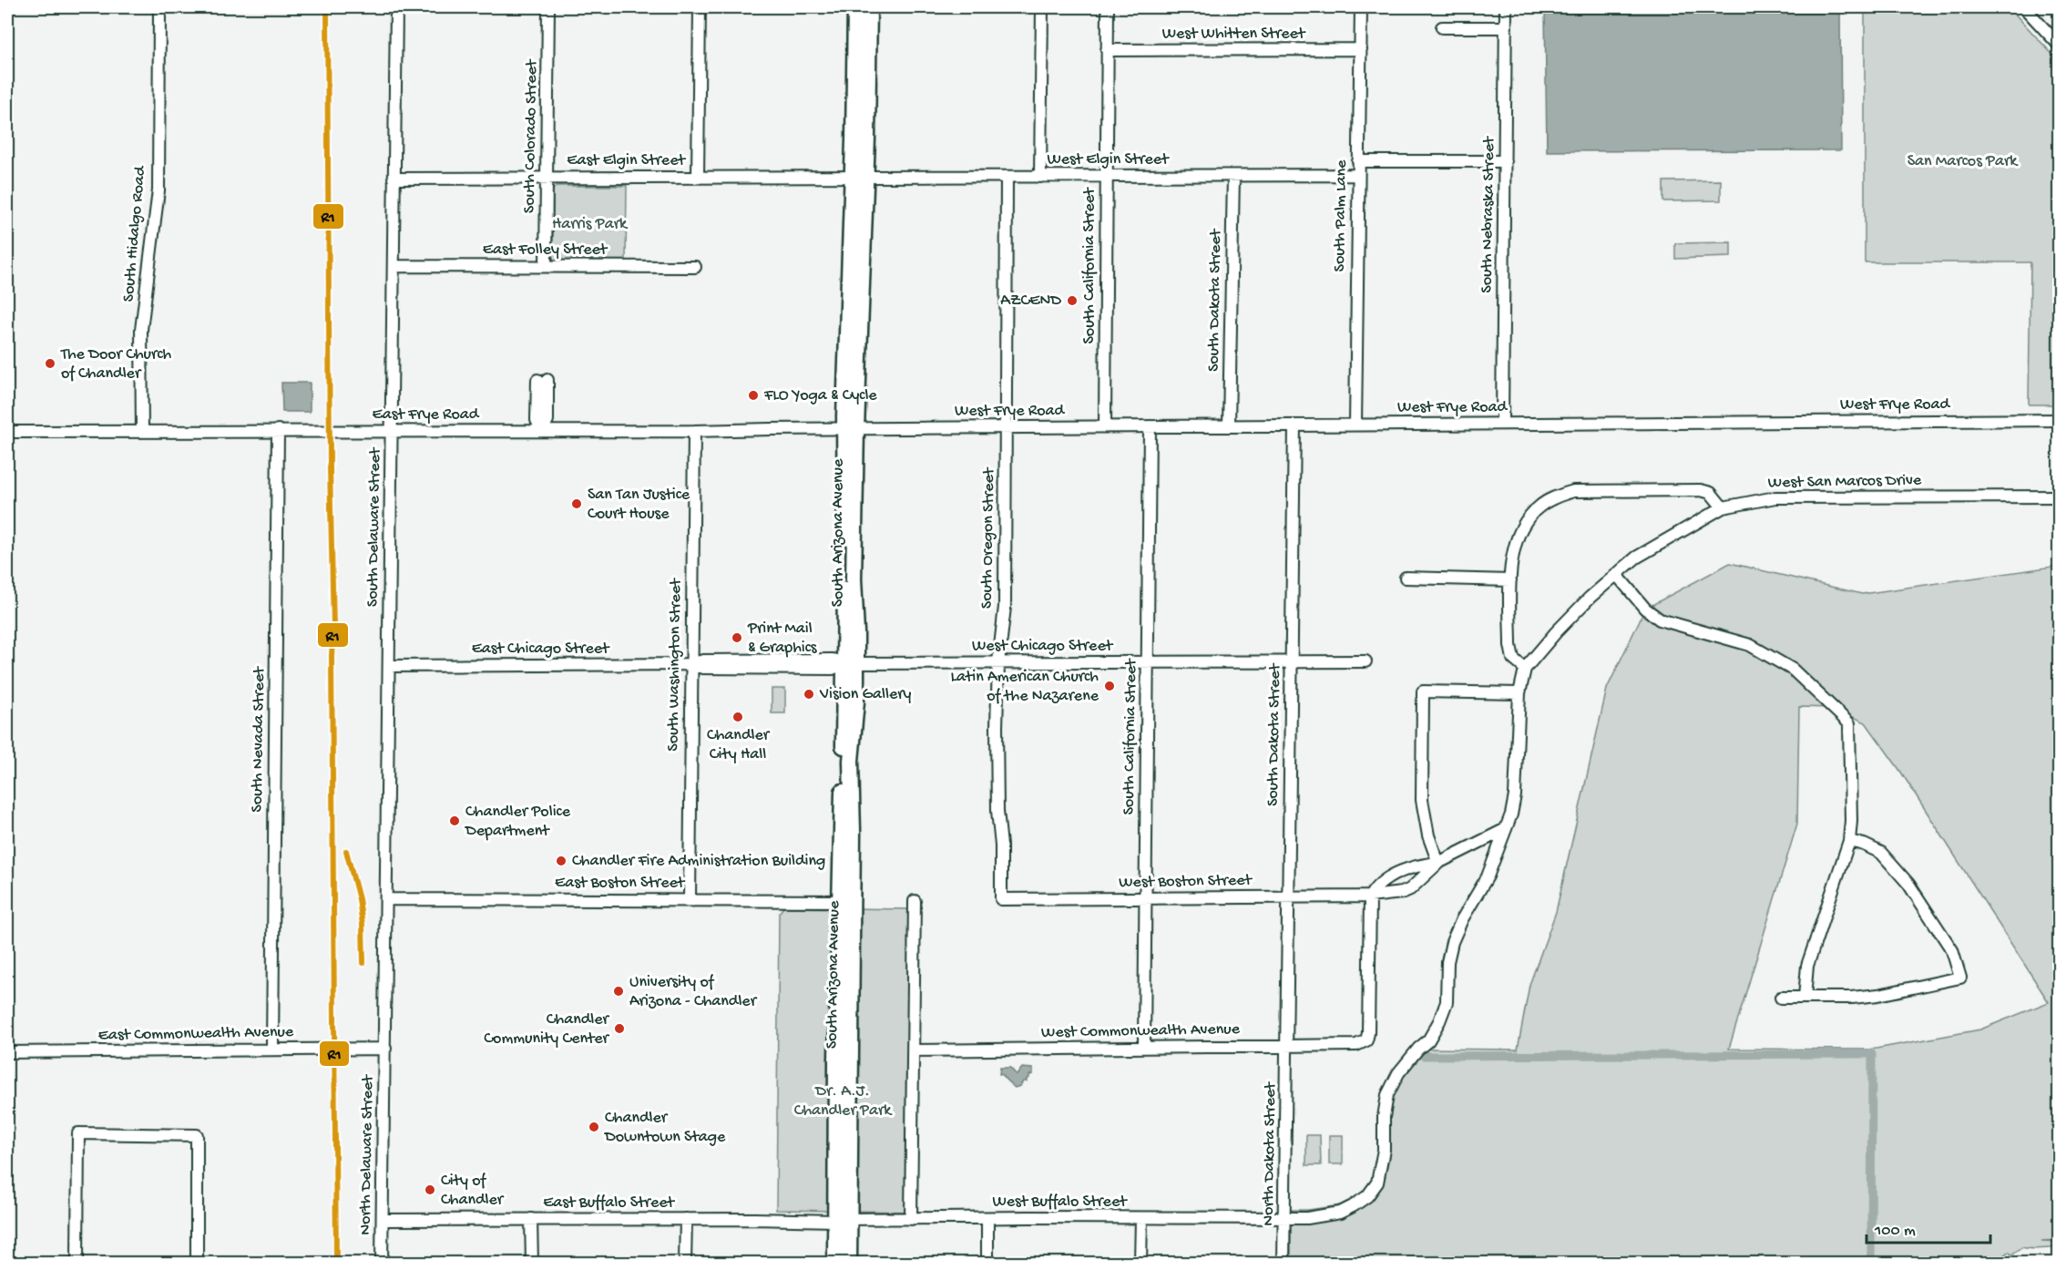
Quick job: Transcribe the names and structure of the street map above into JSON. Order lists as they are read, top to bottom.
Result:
{
  "streets": {
    "main road": ["South Arizona Avenue"],
    "street": [
      "West Whitten Street",
      "South Colorado Street",
      "West Elgin Street",
      "East Elgin Street",
      "South Nebraska Street",
      "South Palm Lane",
      "South Hidalgo Road",
      "East Folley Street",
      "South California Street",
      "South Dakota Street",
      "West Frye Road",
      "East Frye Road",
      "West San Marcos Drive",
      "South Delaware Street",
      "South Oregon Street",
      "West Chicago Street",
      "East Chicago Street",
      "South Washington Street",
      "South Nevada Street",
      "West Boston Street",
      "East Boston Street",
      "West Commonwealth Avenue",
      "East Commonwealth Avenue",
      "North Dakota Street",
      "North Delaware Street",
      "West Buffalo Street",
      "East Buffalo Street"
    ]
  },
  "crossings": [
    ["West Whitten Street", "South Palm Lane"],
    ["West Whitten Street", "South California Street"],
    ["South Colorado Street", "East Elgin Street"],
    ["South Colorado Street", "East Folley Street"],
    ["West Elgin Street", "East Elgin Street"],
    ["West Elgin Street", "South Palm Lane"],
    ["West Elgin Street", "South California Street"],
    ["West Elgin Street", "South Dakota Street"],
    ["West Elgin Street", "South Arizona Avenue"],
    ["West Elgin Street", "South Oregon Street"],
    ["East Elgin Street", "South Delaware Street"],
    ["East Elgin Street", "South Arizona Avenue"],
    ["South Nebraska Street", "West Frye Road"],
    ["South Palm Lane", "West Frye Road"],
    ["South Hidalgo Road", "East Frye Road"],
    ["East Folley Street", "South Delaware Street"],
    ["South California Street", "West Frye Road"],
    ["South California Street", "West Chicago Street"],
    ["South California Street", "West Boston Street"],
    ["South California Street", "West Commonwealth Avenue"],
    ["South Dakota Street", "West Frye Road"],
    ["South Dakota Street", "West Chicago Street"],
    ["South Dakota Street", "West Boston Street"],
    ["South Dakota Street", "West Commonwealth Avenue"],
    ["South Dakota Street", "North Dakota Street"],
    ["West Frye Road", "East Frye Road"],
    ["West Frye Road", "South Arizona Avenue"],
    ["West Frye Road", "South Oregon Street"],
    ["East Frye Road", "South Delaware Street"],
    ["East Frye Road", "South Arizona Avenue"],
    ["East Frye Road", "South Washington Street"],
    ["East Frye Road", "South Nevada Street"],
    ["West San Marcos Drive", "West Boston Street"],
    ["West San Marcos Drive", "North Dakota Street"],
    ["West San Marcos Drive", "West Buffalo Street"],
    ["South Delaware Street", "East Chicago Street"],
    ["South Delaware Street", "East Boston Street"],
    ["South Delaware Street", "East Commonwealth Avenue"],
    ["South Delaware Street", "North Delaware Street"],
    ["South Arizona Avenue", "West Chicago Street"],
    ["South Arizona Avenue", "East Chicago Street"],
    ["South Arizona Avenue", "East Boston Street"],
    ["South Arizona Avenue", "West Buffalo Street"],
    ["South Arizona Avenue", "East Buffalo Street"],
    ["South Oregon Street", "West Chicago Street"],
    ["South Oregon Street", "West Boston Street"],
    ["West Chicago Street", "East Chicago Street"],
    ["East Chicago Street", "South Washington Street"],
    ["South Washington Street", "East Boston Street"],
    ["South Nevada Street", "East Commonwealth Avenue"],
    ["West Boston Street", "West Commonwealth Avenue"],
    ["West Commonwealth Avenue", "North Dakota Street"],
    ["East Commonwealth Avenue", "North Delaware Street"],
    ["North Dakota Street", "West Buffalo Street"],
    ["North Delaware Street", "East Buffalo Street"],
    ["West Buffalo Street", "East Buffalo Street"]
  ],
  "parks": ["San Marcos Park", "Harris Park", "Dr. A.J. Chandler Park"],
  "places": [
    "AZCEND",
    "The Door Church of Chandler",
    "FLO Yoga & Cycle",
    "San Tan Justice Court House",
    "Print Mail & Graphics",
    "Latin American Church of the Nazarene",
    "Vision Gallery",
    "Chandler City Hall",
    "Chandler Police Department",
    "Chandler Fire Administration Building",
    "University of Arizona - Chandler",
    "Chandler Community Center",
    "Chandler Downtown Stage",
    "City of Chandler"
  ],
  "lines": ["transit line R1"],
  "scale_bar": "100 m"
}
